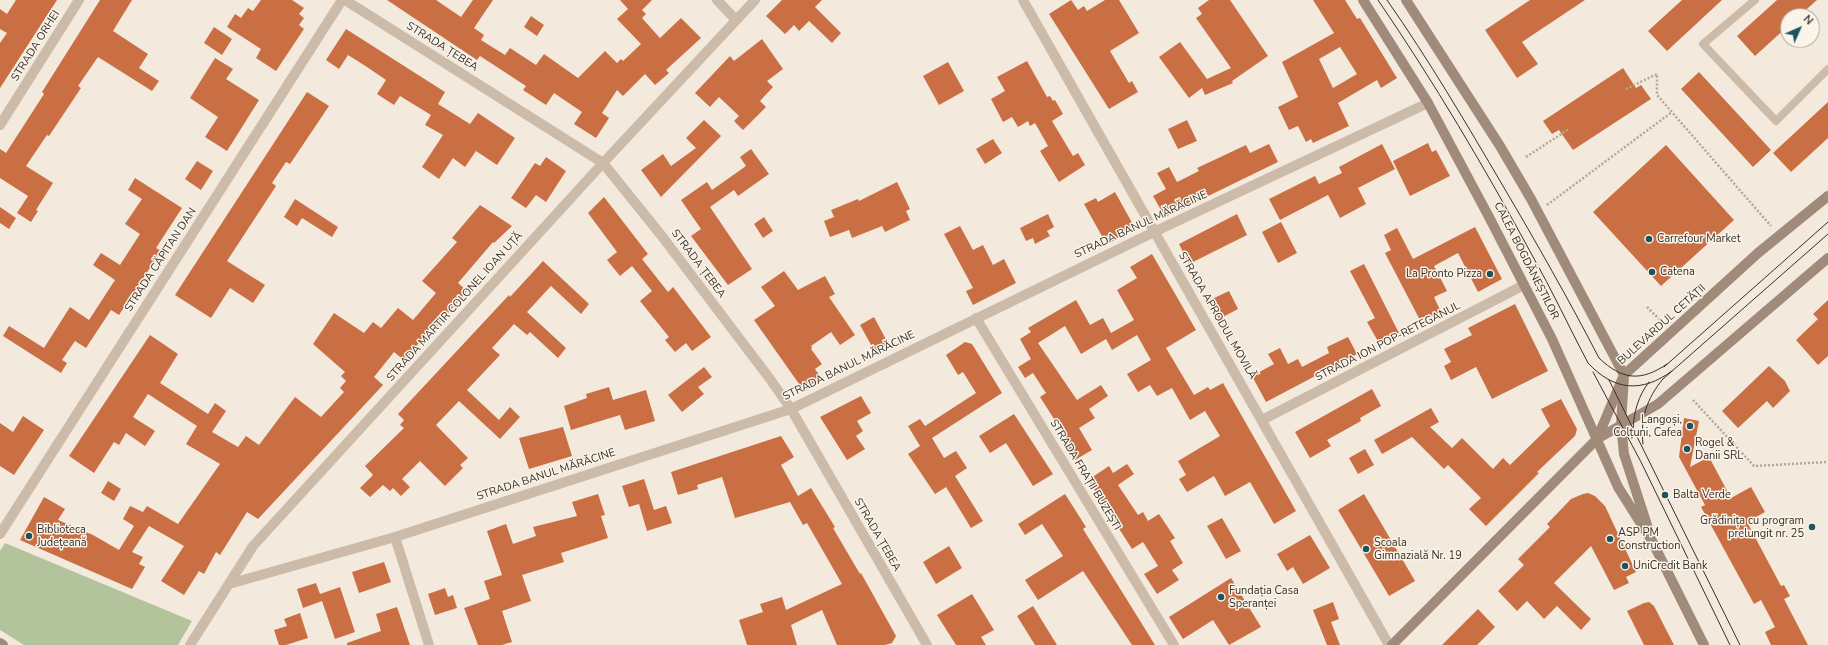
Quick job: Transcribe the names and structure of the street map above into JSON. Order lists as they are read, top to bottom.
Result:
{
  "streets": {
    "main road": ["CALEA BOGDĂNEȘTILOR", "BULEVARDUL CETĂȚII"],
    "street": [
      "STRADA ORHEI",
      "STRADA ȚEBEA",
      "STRADA BANUL MĂRĂCINE",
      "STRADA CĂPITAN DAN",
      "STRADA MARTIR COLONEL IOAN UȚĂ",
      "STRADA APRODUL MOVILĂ",
      "STRADA ION POP-RETEGANUL",
      "STRADA FRAȚII BUZEȘTI"
    ]
  },
  "crossings": [
    ["STRADA ȚEBEA", "STRADA BANUL MĂRĂCINE"],
    ["STRADA ȚEBEA", "STRADA CĂPITAN DAN"],
    ["STRADA ȚEBEA", "STRADA MARTIR COLONEL IOAN UȚĂ"],
    ["STRADA BANUL MĂRĂCINE", "CALEA BOGDĂNEȘTILOR"],
    ["STRADA BANUL MĂRĂCINE", "STRADA MARTIR COLONEL IOAN UȚĂ"],
    ["STRADA BANUL MĂRĂCINE", "STRADA APRODUL MOVILĂ"],
    ["STRADA BANUL MĂRĂCINE", "STRADA FRAȚII BUZEȘTI"],
    ["CALEA BOGDĂNEȘTILOR", "BULEVARDUL CETĂȚII"],
    ["CALEA BOGDĂNEȘTILOR", "STRADA ION POP-RETEGANUL"],
    ["STRADA APRODUL MOVILĂ", "STRADA ION POP-RETEGANUL"]
  ],
  "places": [
    "Carrefour Market",
    "Catena",
    "La Pronto Pizza",
    "Langoși, Colțuni, Cafea",
    "Rogel & Danii SRL",
    "Balta Verde",
    "Grădinița cu program prelungit nr. 25",
    "Biblioteca Județeană",
    "ASP PM Construction",
    "Scoala Gimnazială Nr. 19",
    "UniCredit Bank",
    "Fundația Casa Speranței"
  ],
  "north": "top right"
}
